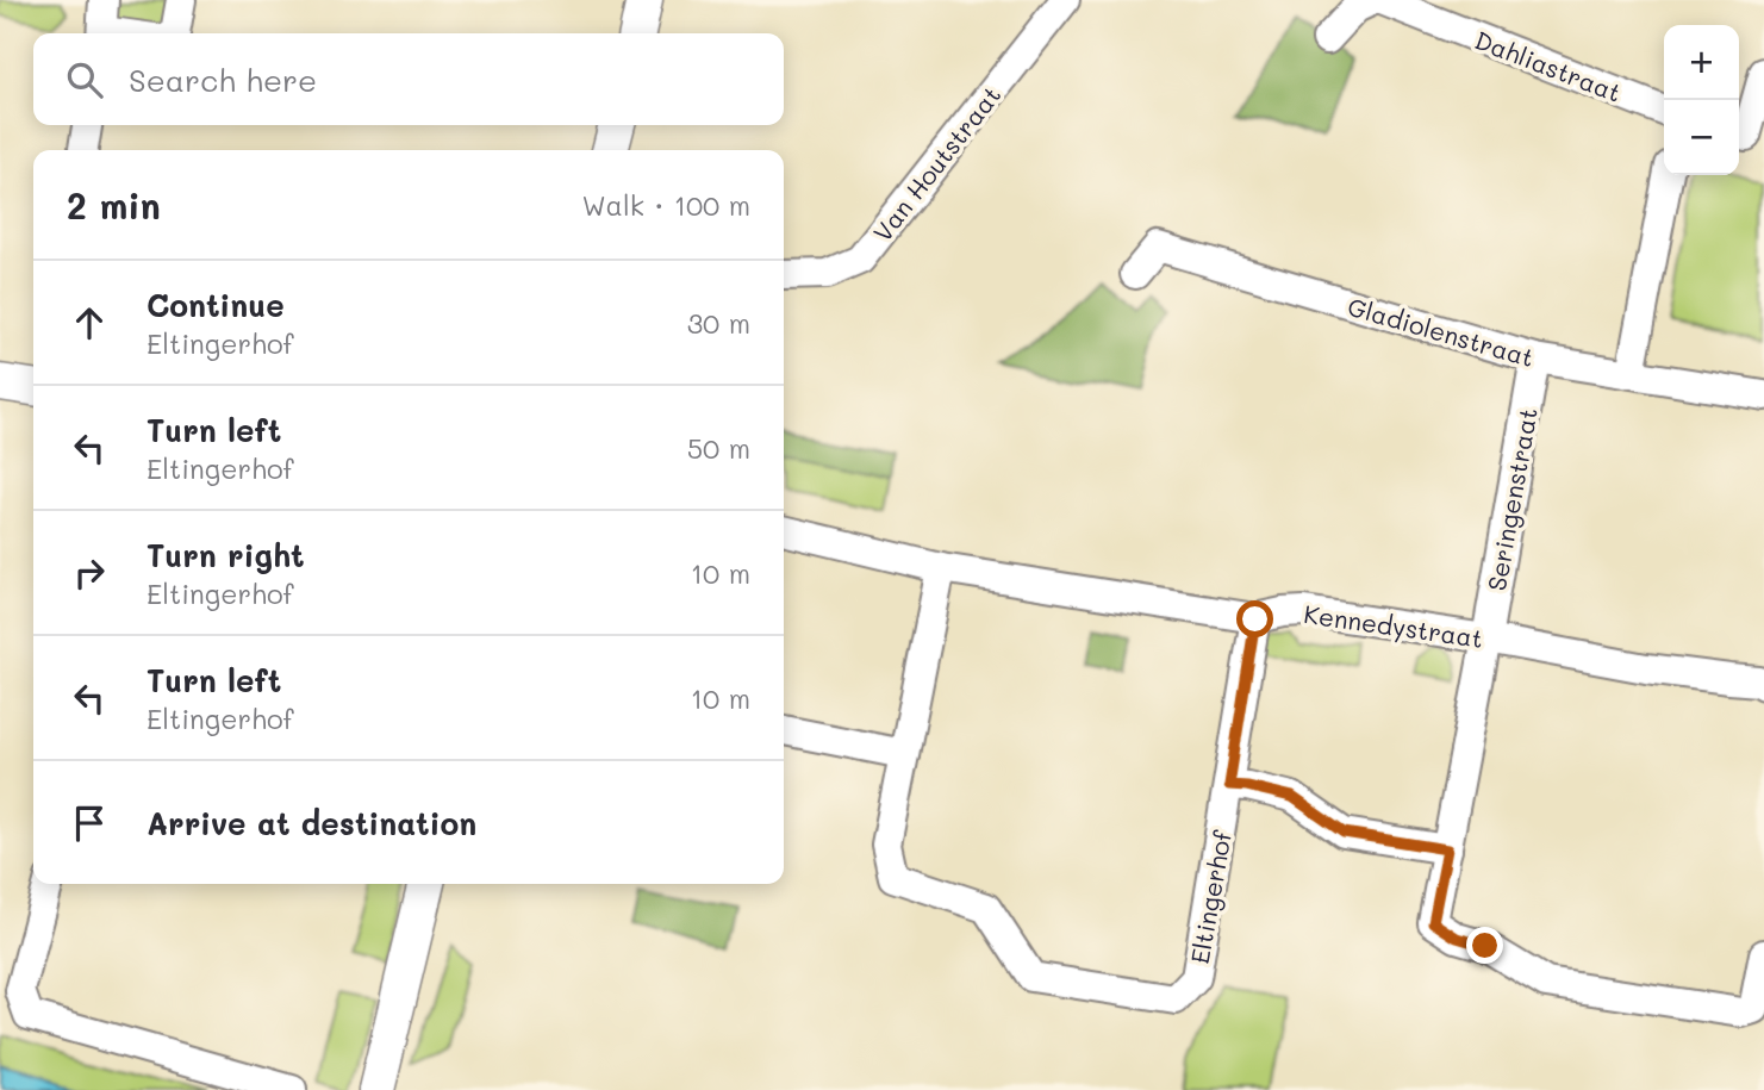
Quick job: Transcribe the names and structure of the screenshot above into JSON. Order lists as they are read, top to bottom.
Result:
{
  "streets": {
    "street": [
      "Dahliastraat",
      "Van Houtstraat",
      "Gladiolenstraat",
      "Seringenstraat",
      "Kennedystraat",
      "Eltingerhof"
    ]
  },
  "crossings": [
    ["Gladiolenstraat", "Seringenstraat"],
    ["Seringenstraat", "Kennedystraat"],
    ["Kennedystraat", "Eltingerhof"]
  ],
  "page": {
    "map_buttons": ["+", "−"],
    "search": "Search here",
    "heading": ["2 min", "Walk · 100 m"],
    "list": [
      ["Continue", "Eltingerhof", "30 m"],
      ["Turn left", "Eltingerhof", "50 m"],
      ["Turn right", "Eltingerhof", "10 m"],
      ["Turn left", "Eltingerhof", "10 m"],
      "Arrive at destination"
    ]
  }
}
